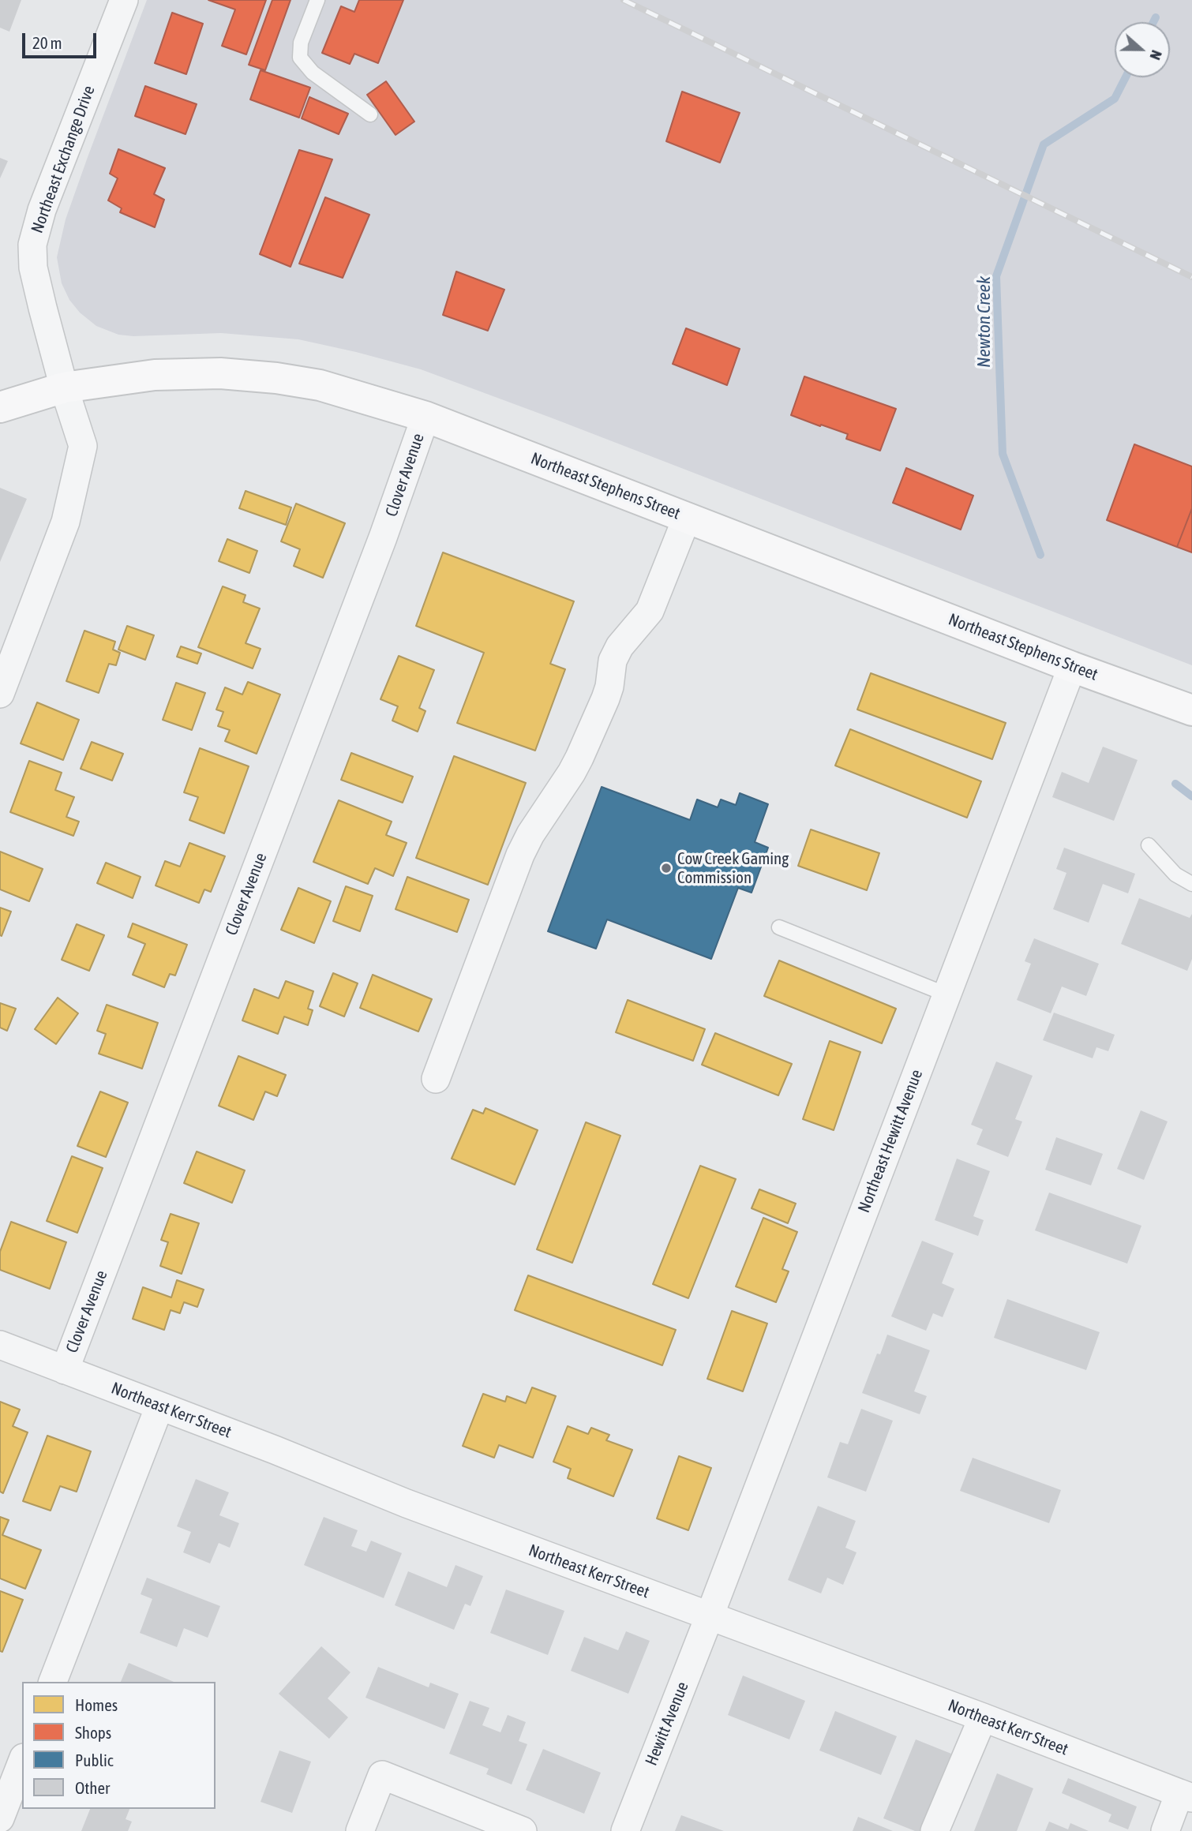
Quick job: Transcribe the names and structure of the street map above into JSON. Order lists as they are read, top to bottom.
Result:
{
  "streets": {
    "main road": ["Northeast Stephens Street"],
    "street": [
      "Northeast Exchange Drive",
      "Clover Avenue",
      "Northeast Hewitt Avenue",
      "Northeast Kerr Street",
      "Hewitt Avenue"
    ]
  },
  "crossings": [
    ["Northeast Exchange Drive", "Northeast Stephens Street"],
    ["Clover Avenue", "Northeast Stephens Street"],
    ["Clover Avenue", "Northeast Kerr Street"],
    ["Northeast Stephens Street", "Northeast Hewitt Avenue"],
    ["Northeast Hewitt Avenue", "Northeast Kerr Street"],
    ["Northeast Hewitt Avenue", "Hewitt Avenue"],
    ["Northeast Kerr Street", "Hewitt Avenue"]
  ],
  "water": ["Newton Creek"],
  "places": ["Cow Creek Gaming Commission"],
  "legend": [
    "Homes",
    "Shops",
    "Public",
    "Other"
  ],
  "scale_bar": "20 m",
  "north": "right"
}
